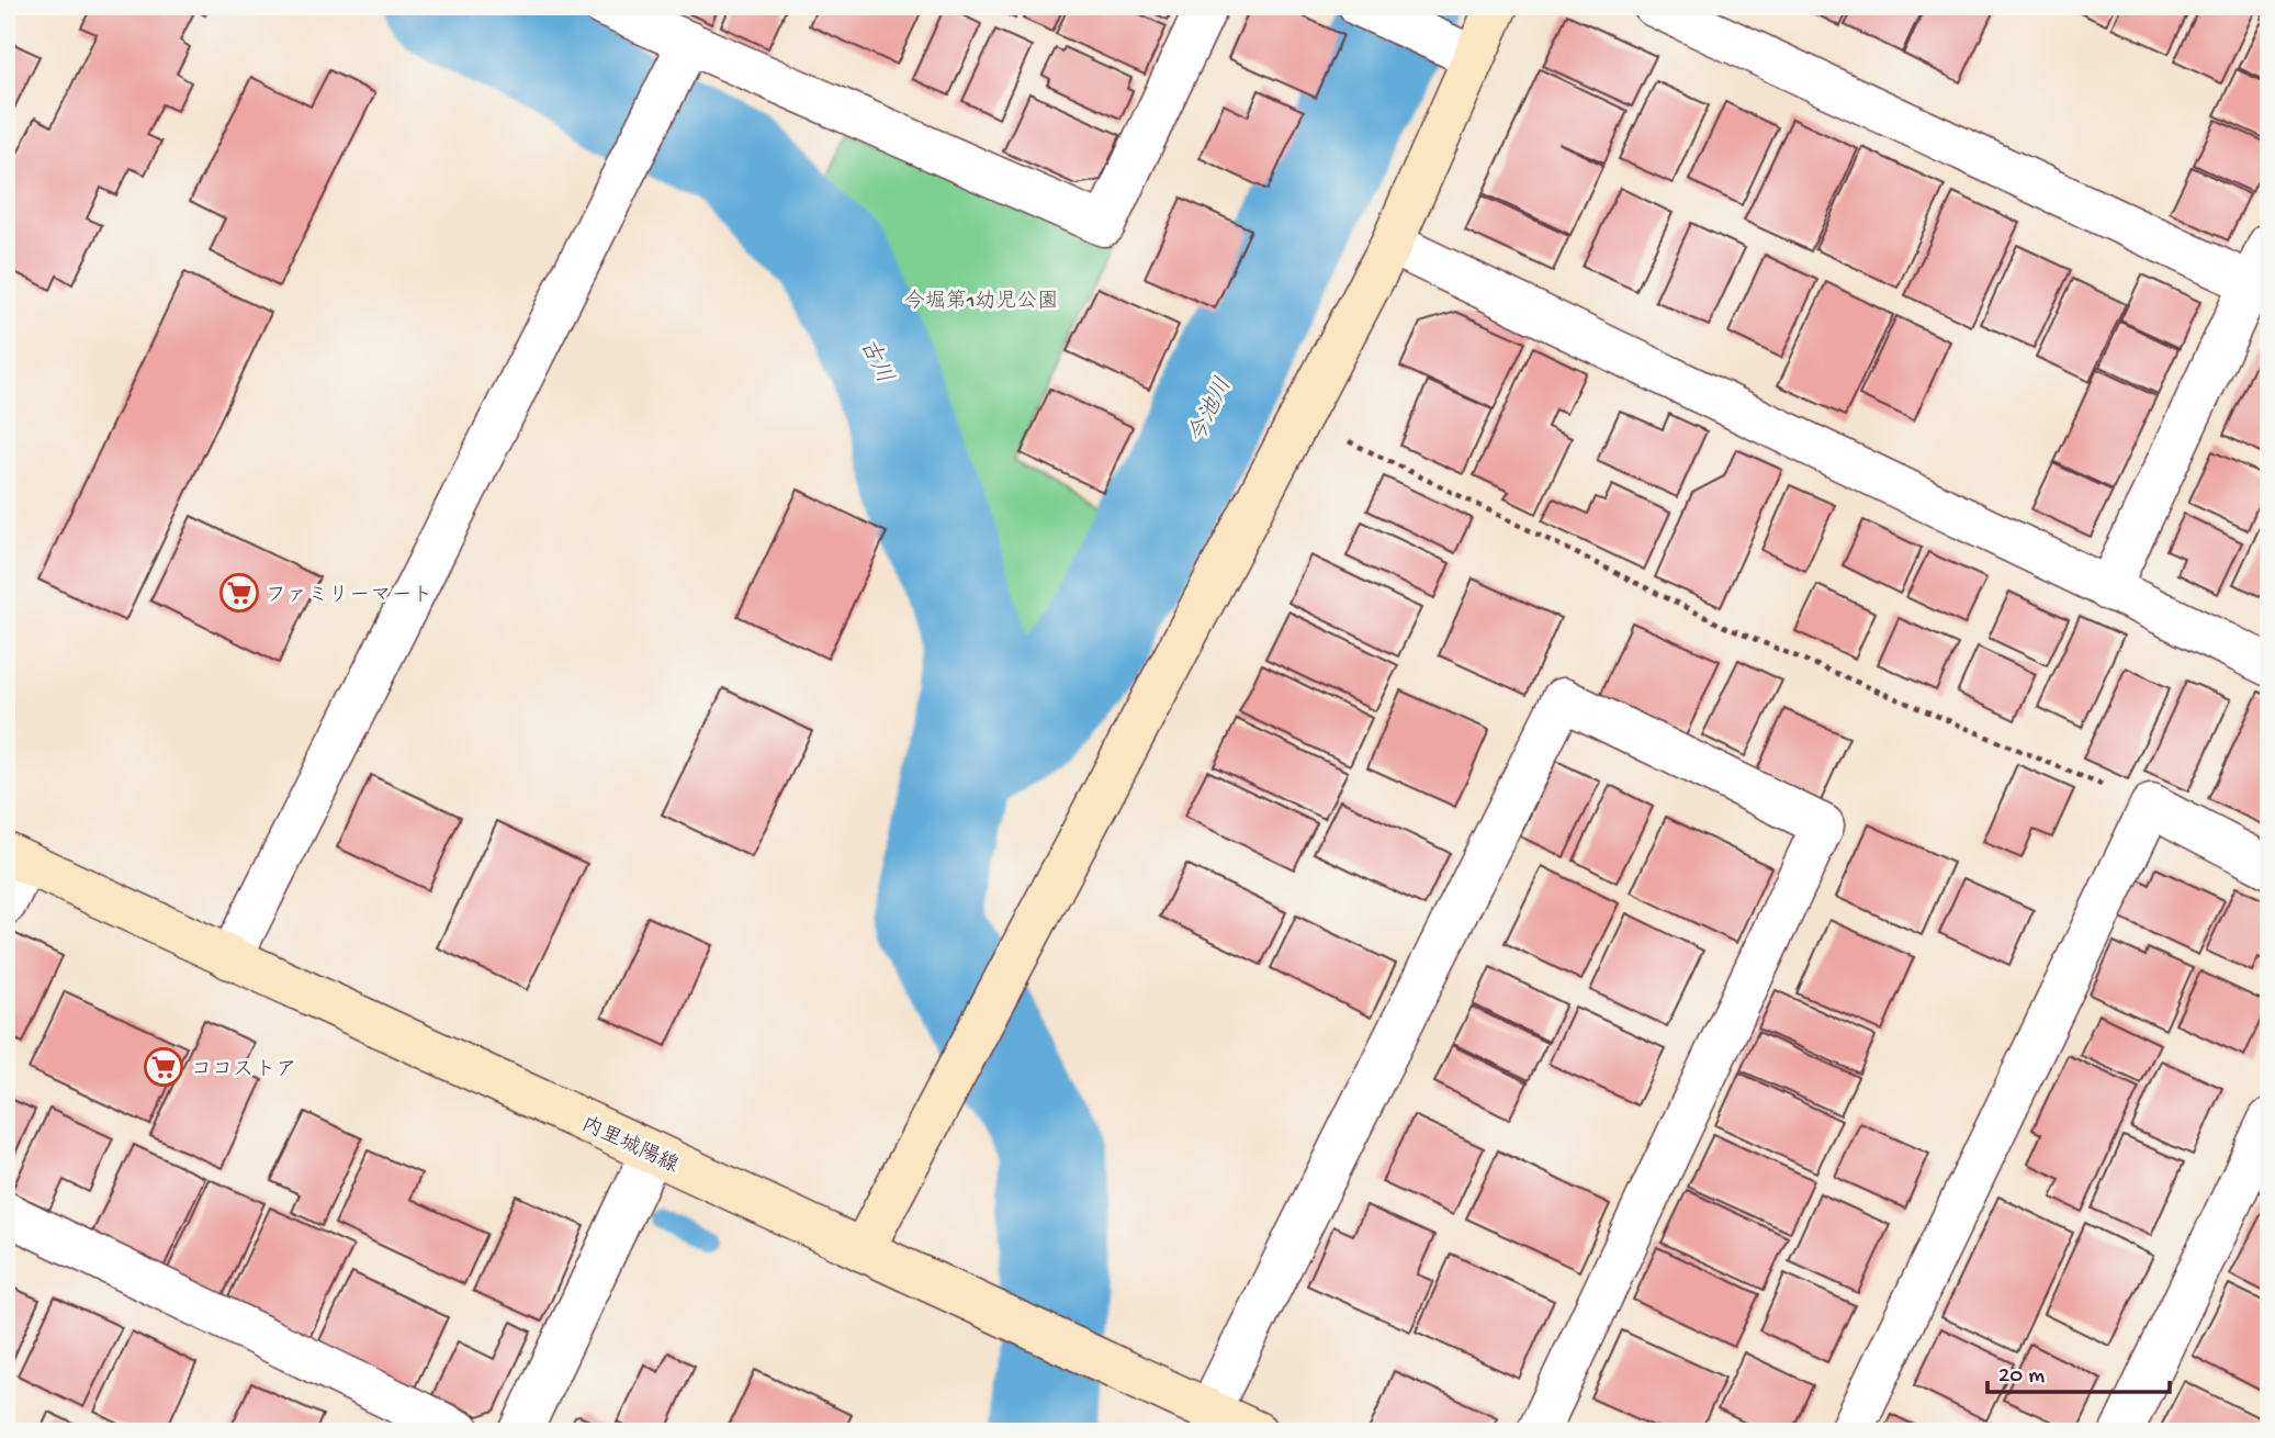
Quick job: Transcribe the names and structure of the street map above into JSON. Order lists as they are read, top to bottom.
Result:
{
  "streets": {
    "street": ["内里城陽線"]
  },
  "water": ["古川", "今池川"],
  "parks": ["今堀第1幼児公園"],
  "places": {
    "supermarket": ["ファミリーマート", "ココストア"]
  },
  "scale_bar": "20 m"
}
